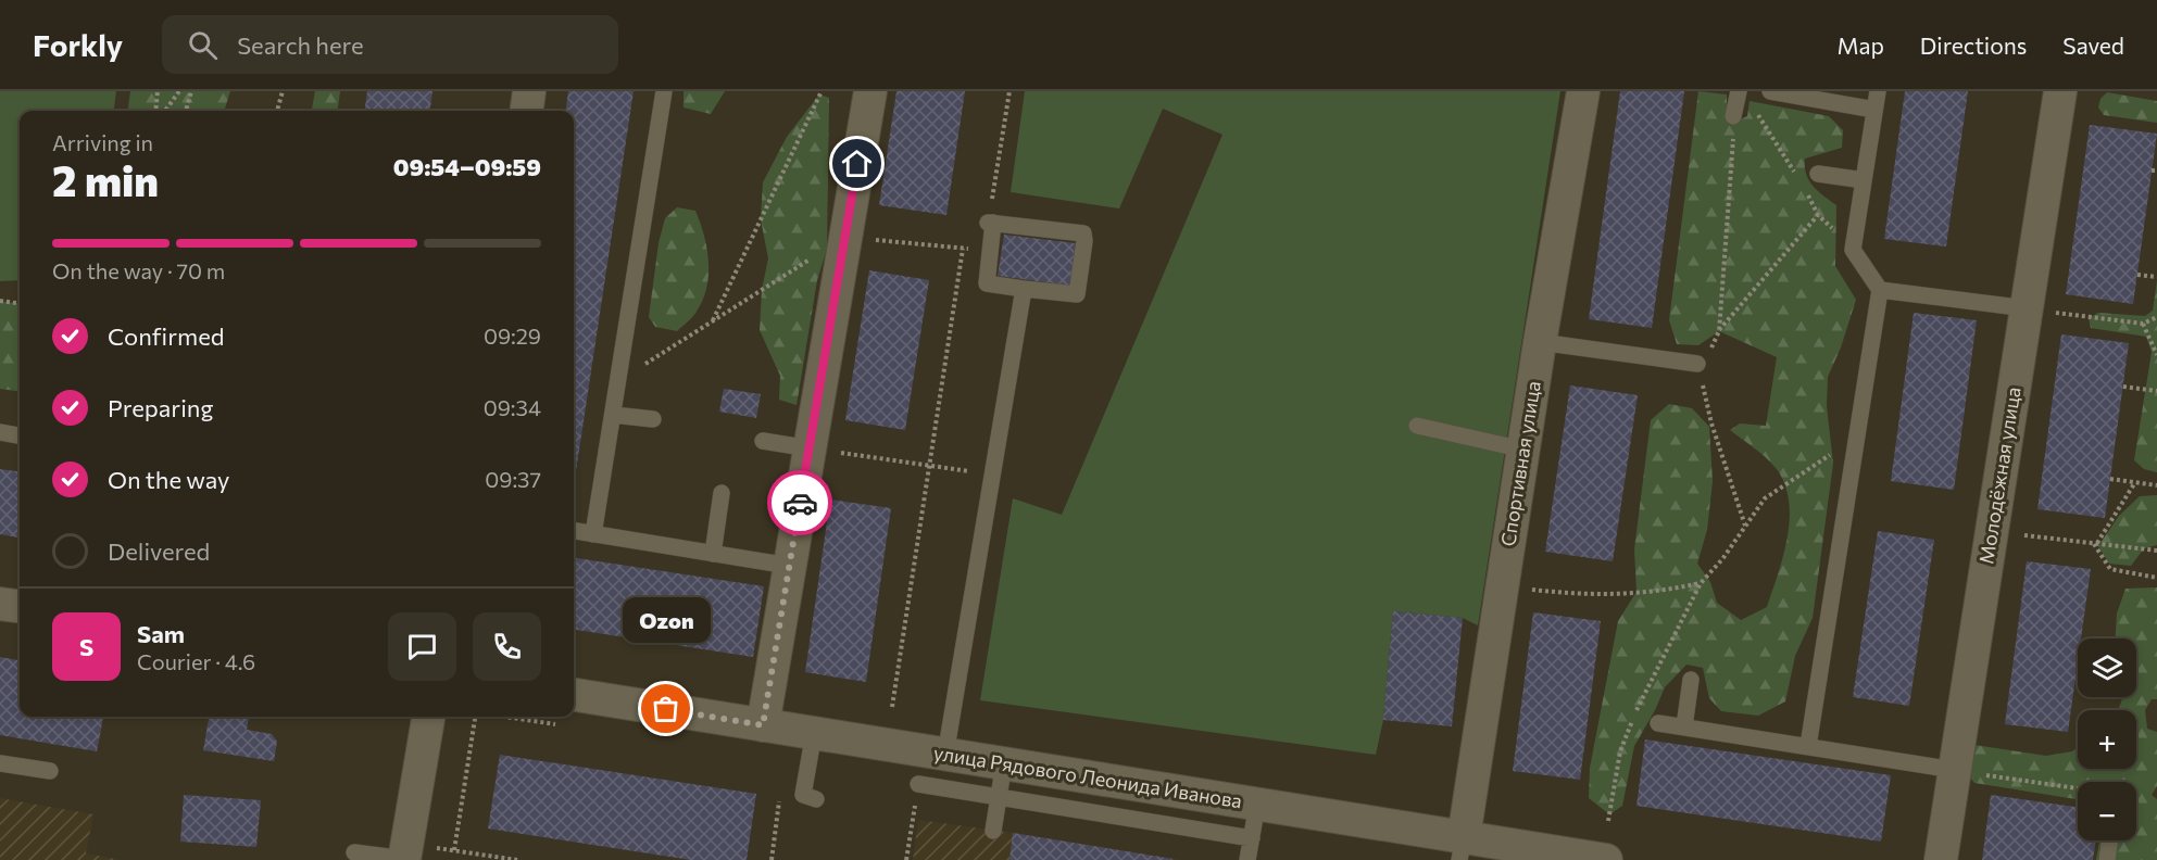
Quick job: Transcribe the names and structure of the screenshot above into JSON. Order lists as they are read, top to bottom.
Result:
{
  "streets": {
    "street": ["Спортивная улица", "Молодёжная улица", "улица Рядового Леонида Иванова"]
  },
  "crossings": [
    ["Спортивная улица", "улица Рядового Леонида Иванова"]
  ],
  "places": ["Ozon"],
  "page": {
    "header": "Forkly",
    "search": "Search here",
    "nav": ["Map", "Directions", "Saved"],
    "heading": ["2 min", "Arriving in", "09:54–09:59"],
    "panel": ["Sam", "Courier · 4.6"],
    "bar": "On the way · 70 m",
    "list": [
      ["Confirmed", "09:29"],
      ["Preparing", "09:34"],
      ["On the way", "09:37"],
      "Delivered"
    ],
    "bubble": "Ozon",
    "round": "S",
    "map_buttons": ["+", "−"]
  }
}
